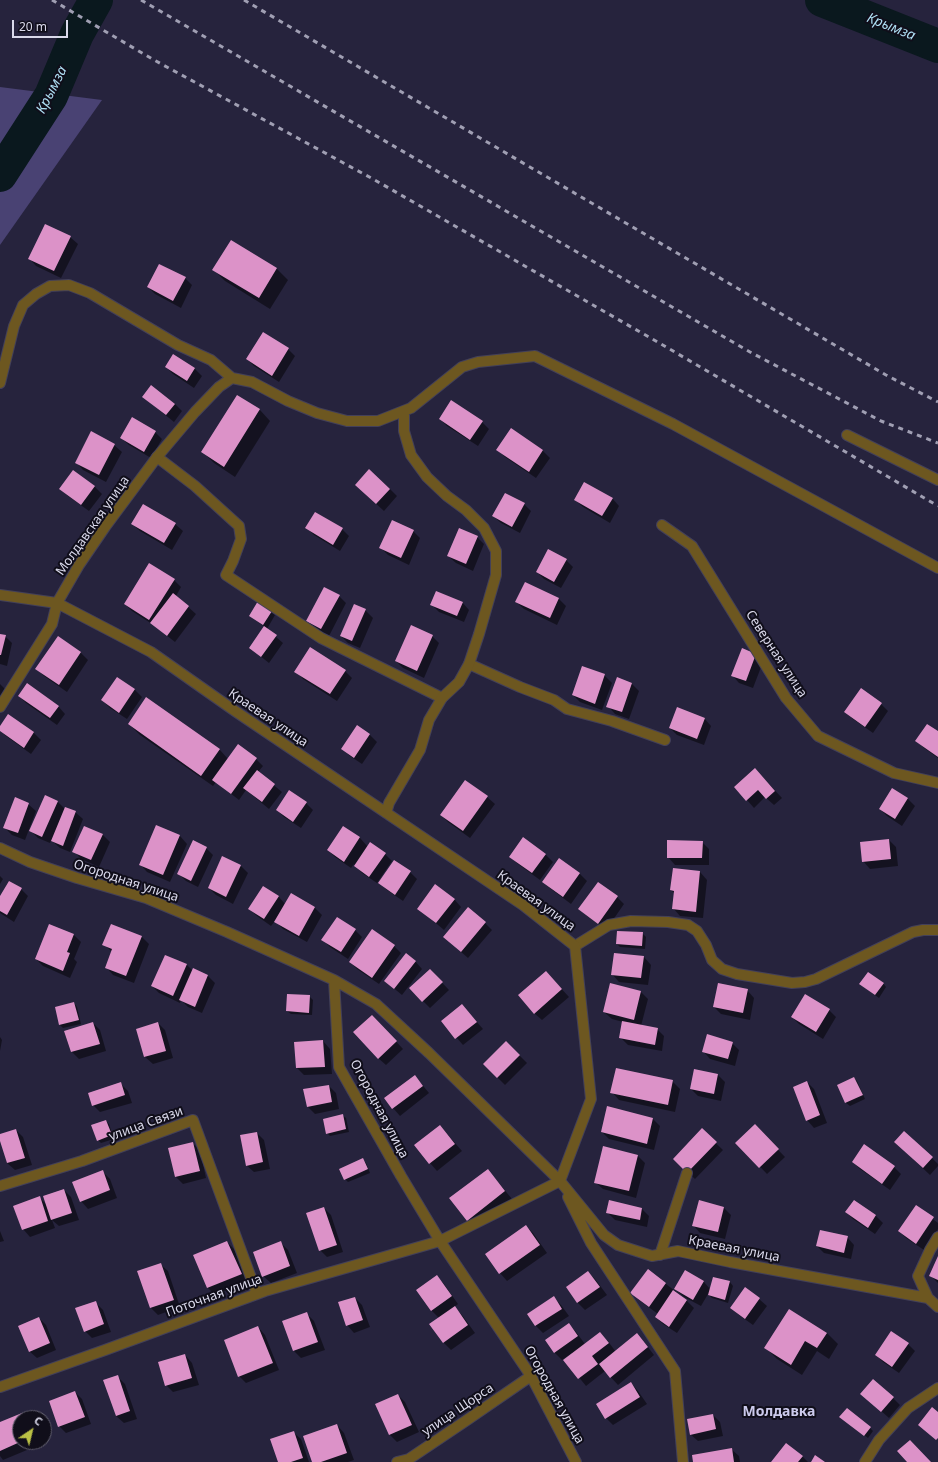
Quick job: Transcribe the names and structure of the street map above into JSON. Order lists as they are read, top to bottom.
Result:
{
  "streets": {
    "street": [
      "Молдавская улица",
      "Северная улица",
      "Краевая улица",
      "Огородная улица",
      "улица Связи",
      "Поточная улица",
      "улица Щорса"
    ]
  },
  "crossings": [
    ["Молдавская улица", "Краевая улица"],
    ["Краевая улица", "Поточная улица"],
    ["Огородная улица", "Поточная улица"],
    ["Огородная улица", "улица Щорса"],
    ["улица Связи", "Поточная улица"]
  ],
  "districts": ["Молдавка"],
  "water": ["Крымза"],
  "scale_bar": "20 m",
  "north": "top right"
}
